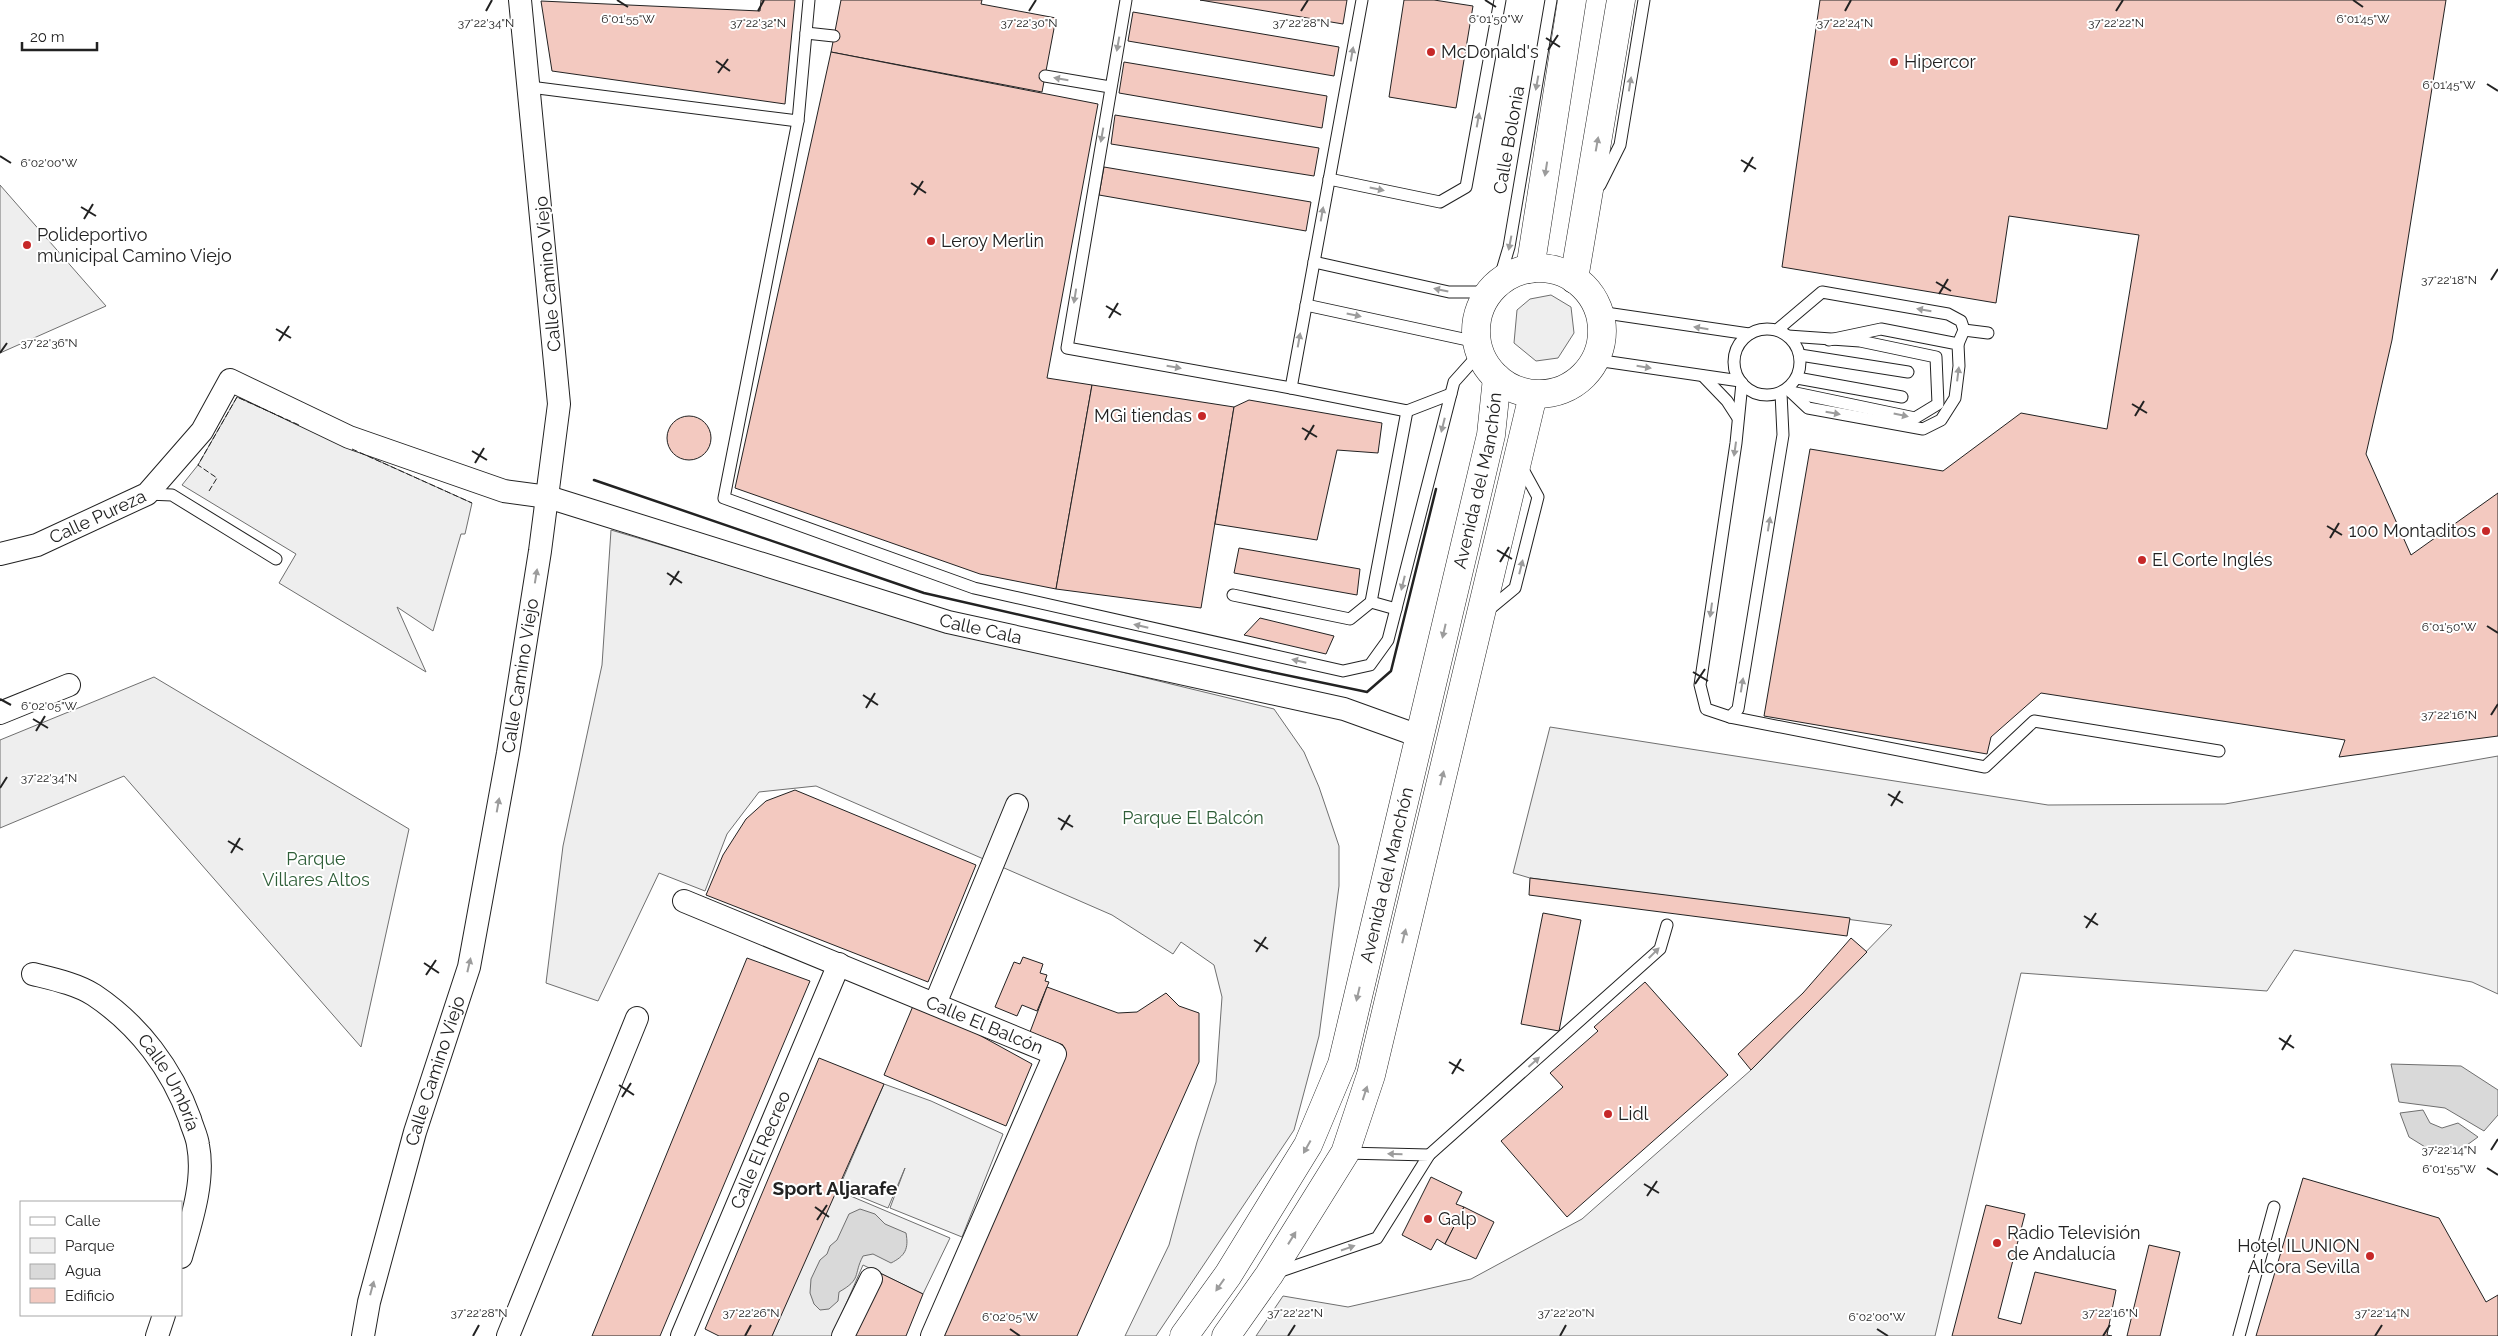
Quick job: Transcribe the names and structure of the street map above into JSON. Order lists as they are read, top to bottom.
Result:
{
  "streets": {
    "main road": ["Avenida del Manchón"],
    "street": [
      "Calle Camino Viejo",
      "Calle Pureza",
      "Calle Cala",
      "Calle El Balcón",
      "Calle Umbría",
      "Calle El Recreo"
    ],
    "lane": ["Calle Bolonia"]
  },
  "crossings": [
    ["Calle Bolonia", "Avenida del Manchón"],
    ["Calle Camino Viejo", "Calle Cala"],
    ["Avenida del Manchón", "Calle Cala"],
    ["Calle Pureza", "Calle Cala"],
    ["Calle El Balcón", "Calle El Recreo"]
  ],
  "districts": ["Sport Aljarafe"],
  "parks": ["Parque El Balcón", "Parque Villares Altos"],
  "places": [
    "McDonald's",
    "Hipercor",
    "Leroy Merlin",
    "Polideportivo municipal Camino Viejo",
    "MGi tiendas",
    "100 Montaditos",
    "El Corte Inglés",
    "Lidl",
    "Galp",
    "Radio Televisión de Andalucía",
    "Hotel ILUNION Alcora Sevilla"
  ],
  "legend": [
    "Calle",
    "Parque",
    "Agua",
    "Edificio"
  ],
  "scale_bar": "20 m",
  "coordinates": [
    "6°01'55\"W",
    "6°01'50\"W",
    "6°01'45\"W",
    "37°22'34\"N",
    "37°22'32\"N",
    "37°22'30\"N",
    "37°22'28\"N",
    "37°22'24\"N",
    "37°22'22\"N",
    "6°02'00\"W",
    "37°22'18\"N",
    "37°22'36\"N",
    "6°02'05\"W",
    "37°22'16\"N",
    "37°22'14\"N",
    "37°22'26\"N",
    "37°22'20\"N"
  ]
}
